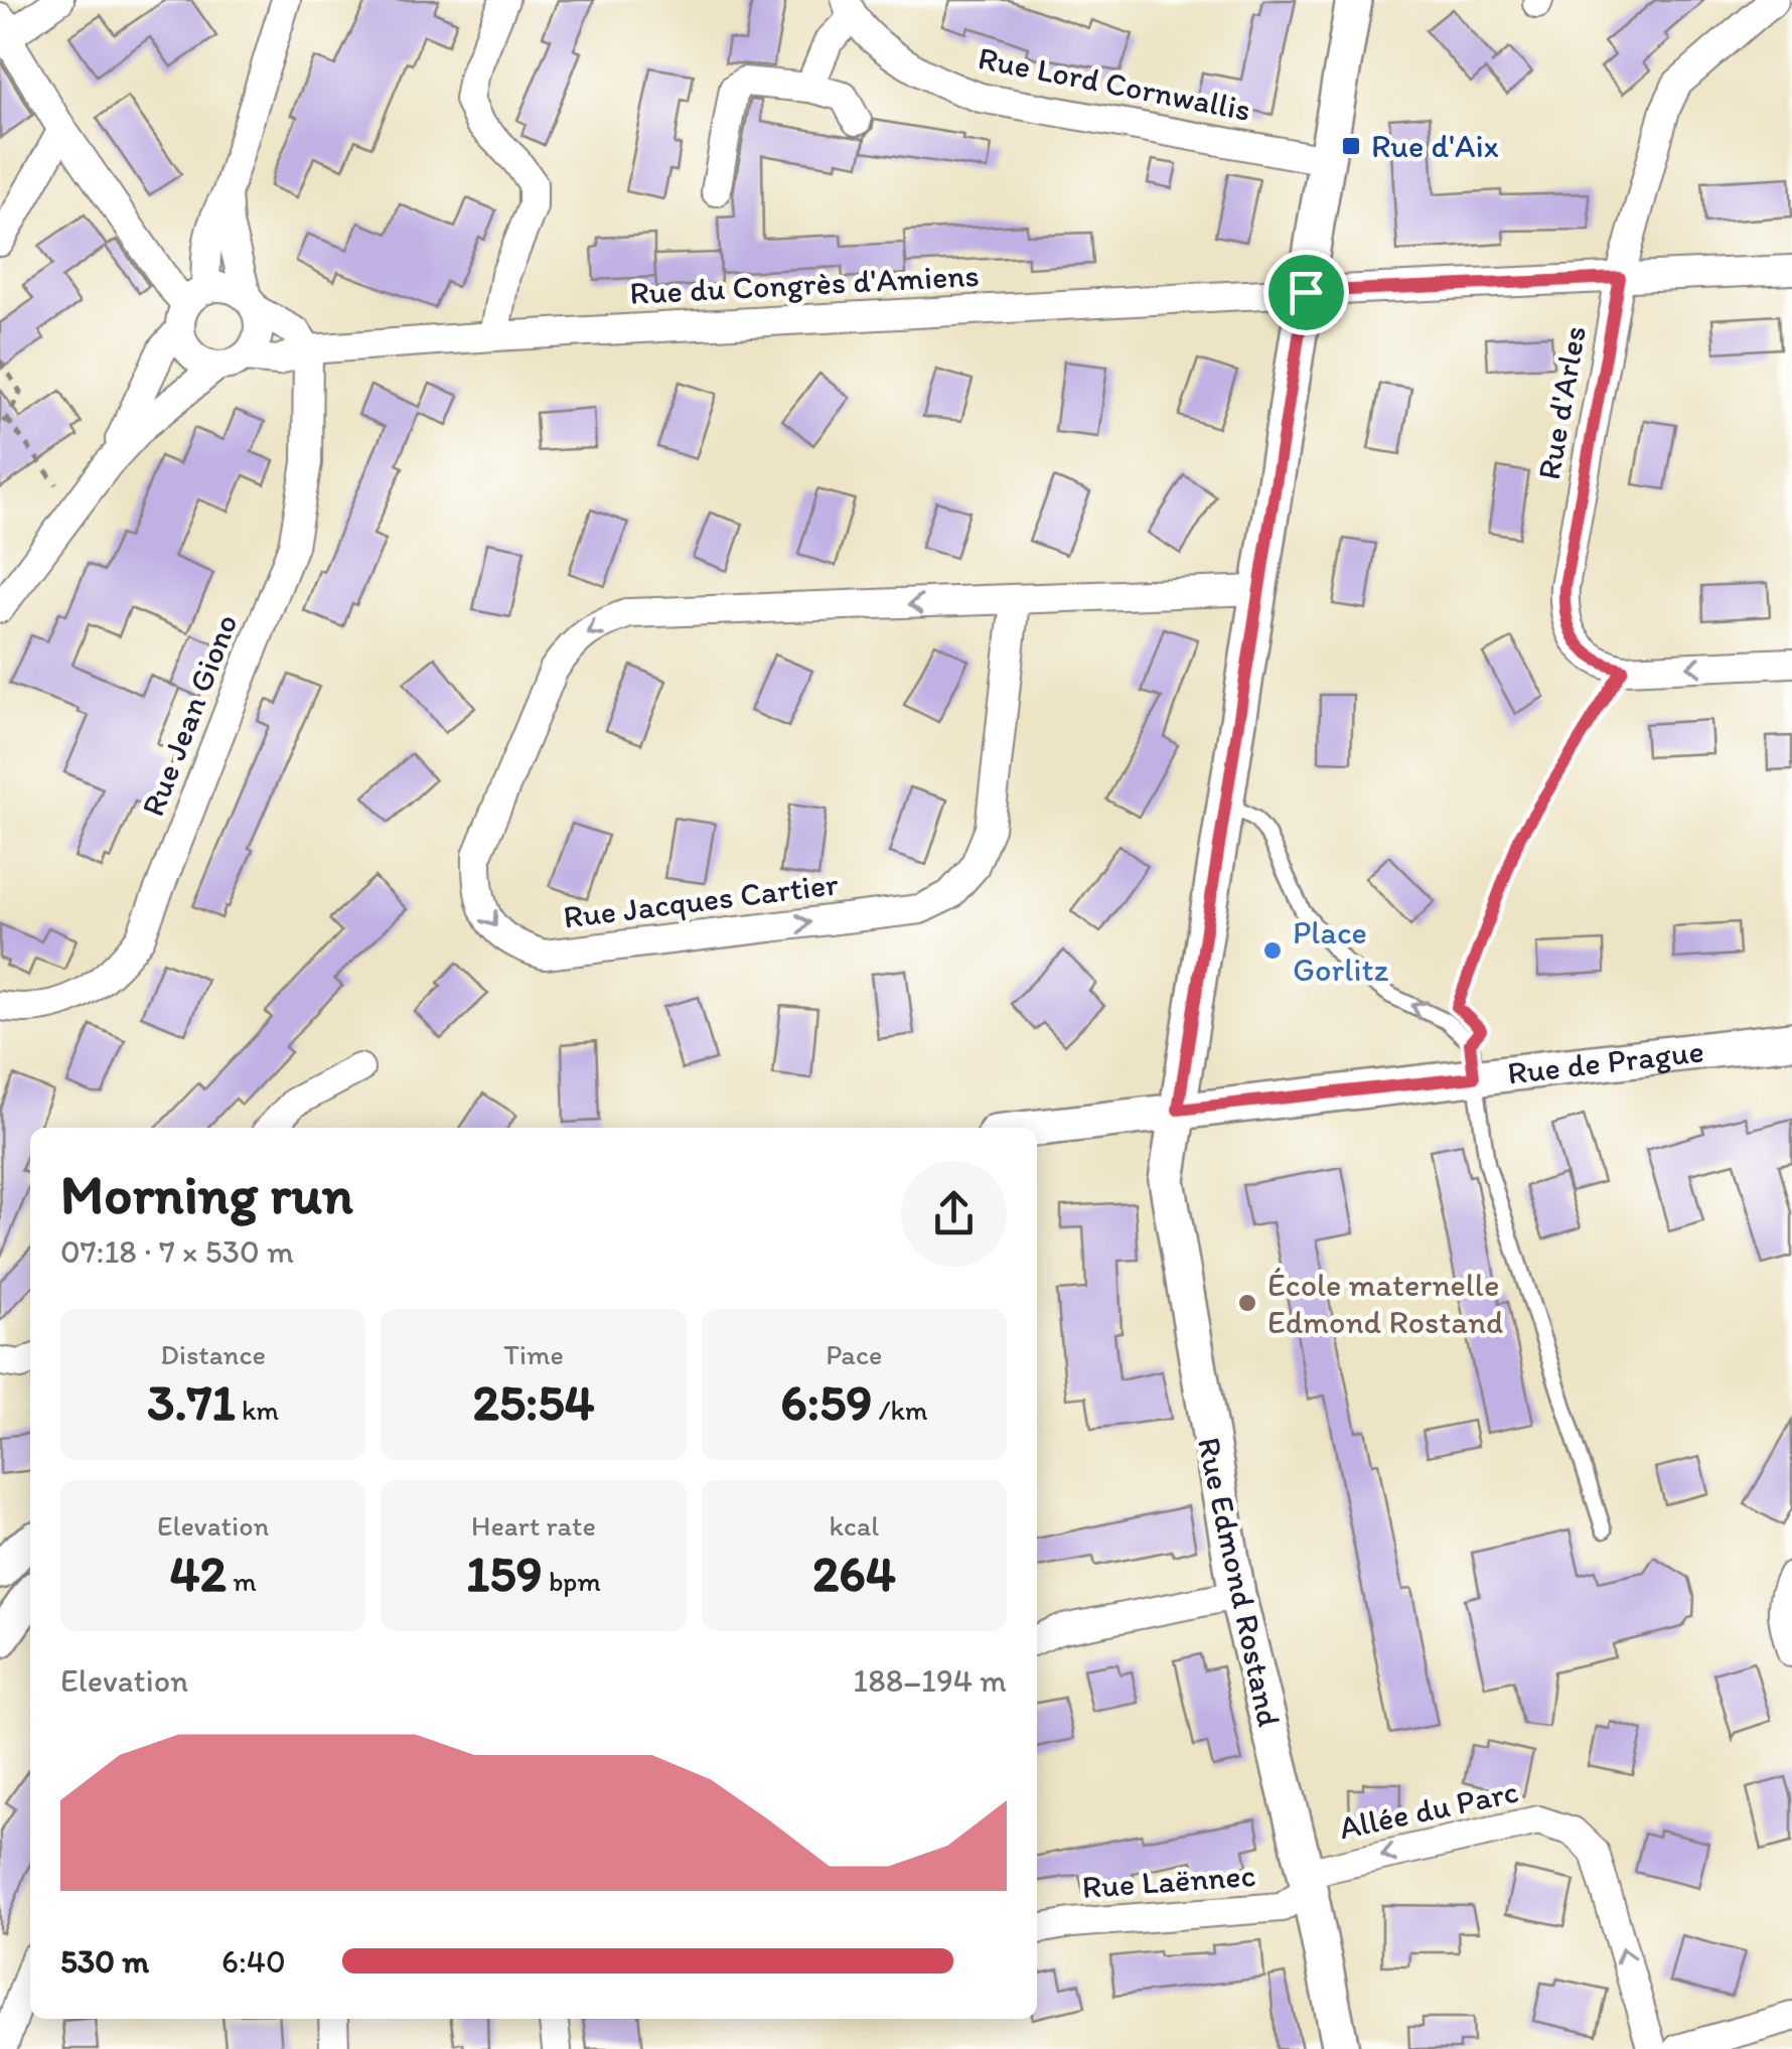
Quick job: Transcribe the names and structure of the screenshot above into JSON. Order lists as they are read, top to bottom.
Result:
{
  "streets": {
    "street": [
      "Rue Lord Cornwallis",
      "Rue du Congrès d'Amiens",
      "Rue d'Arles",
      "Rue Jean Giono",
      "Rue Jacques Cartier",
      "Rue de Prague",
      "Rue Edmond Rostand",
      "Allée du Parc",
      "Rue Laënnec"
    ]
  },
  "crossings": [
    ["Rue Lord Cornwallis", "Rue Edmond Rostand"],
    ["Rue du Congrès d'Amiens", "Rue Jean Giono"],
    ["Rue du Congrès d'Amiens", "Rue Edmond Rostand"],
    ["Rue Jacques Cartier", "Rue Edmond Rostand"],
    ["Rue de Prague", "Rue Edmond Rostand"],
    ["Rue Edmond Rostand", "Allée du Parc"],
    ["Rue Edmond Rostand", "Rue Laënnec"],
    ["Allée du Parc", "Rue Laënnec"]
  ],
  "places": {
    "transit": ["Rue d'Aix"],
    "other": ["Place Gorlitz", "École maternelle Edmond Rostand"]
  },
  "page": {
    "heading": ["Morning run", "07:18 · 7 × 530 m"],
    "stats": [
      ["Distance", "3.71 km"],
      ["Time", "25:54"],
      ["Pace", "6:59 /km"],
      ["Elevation", "42 m"],
      ["Heart rate", "159 bpm"],
      ["kcal", "264"]
    ],
    "chart": ["Elevation", "188–194 m"],
    "list": [
      {
        "name": "530 m",
        "note": "6:40"
      }
    ]
  }
}
